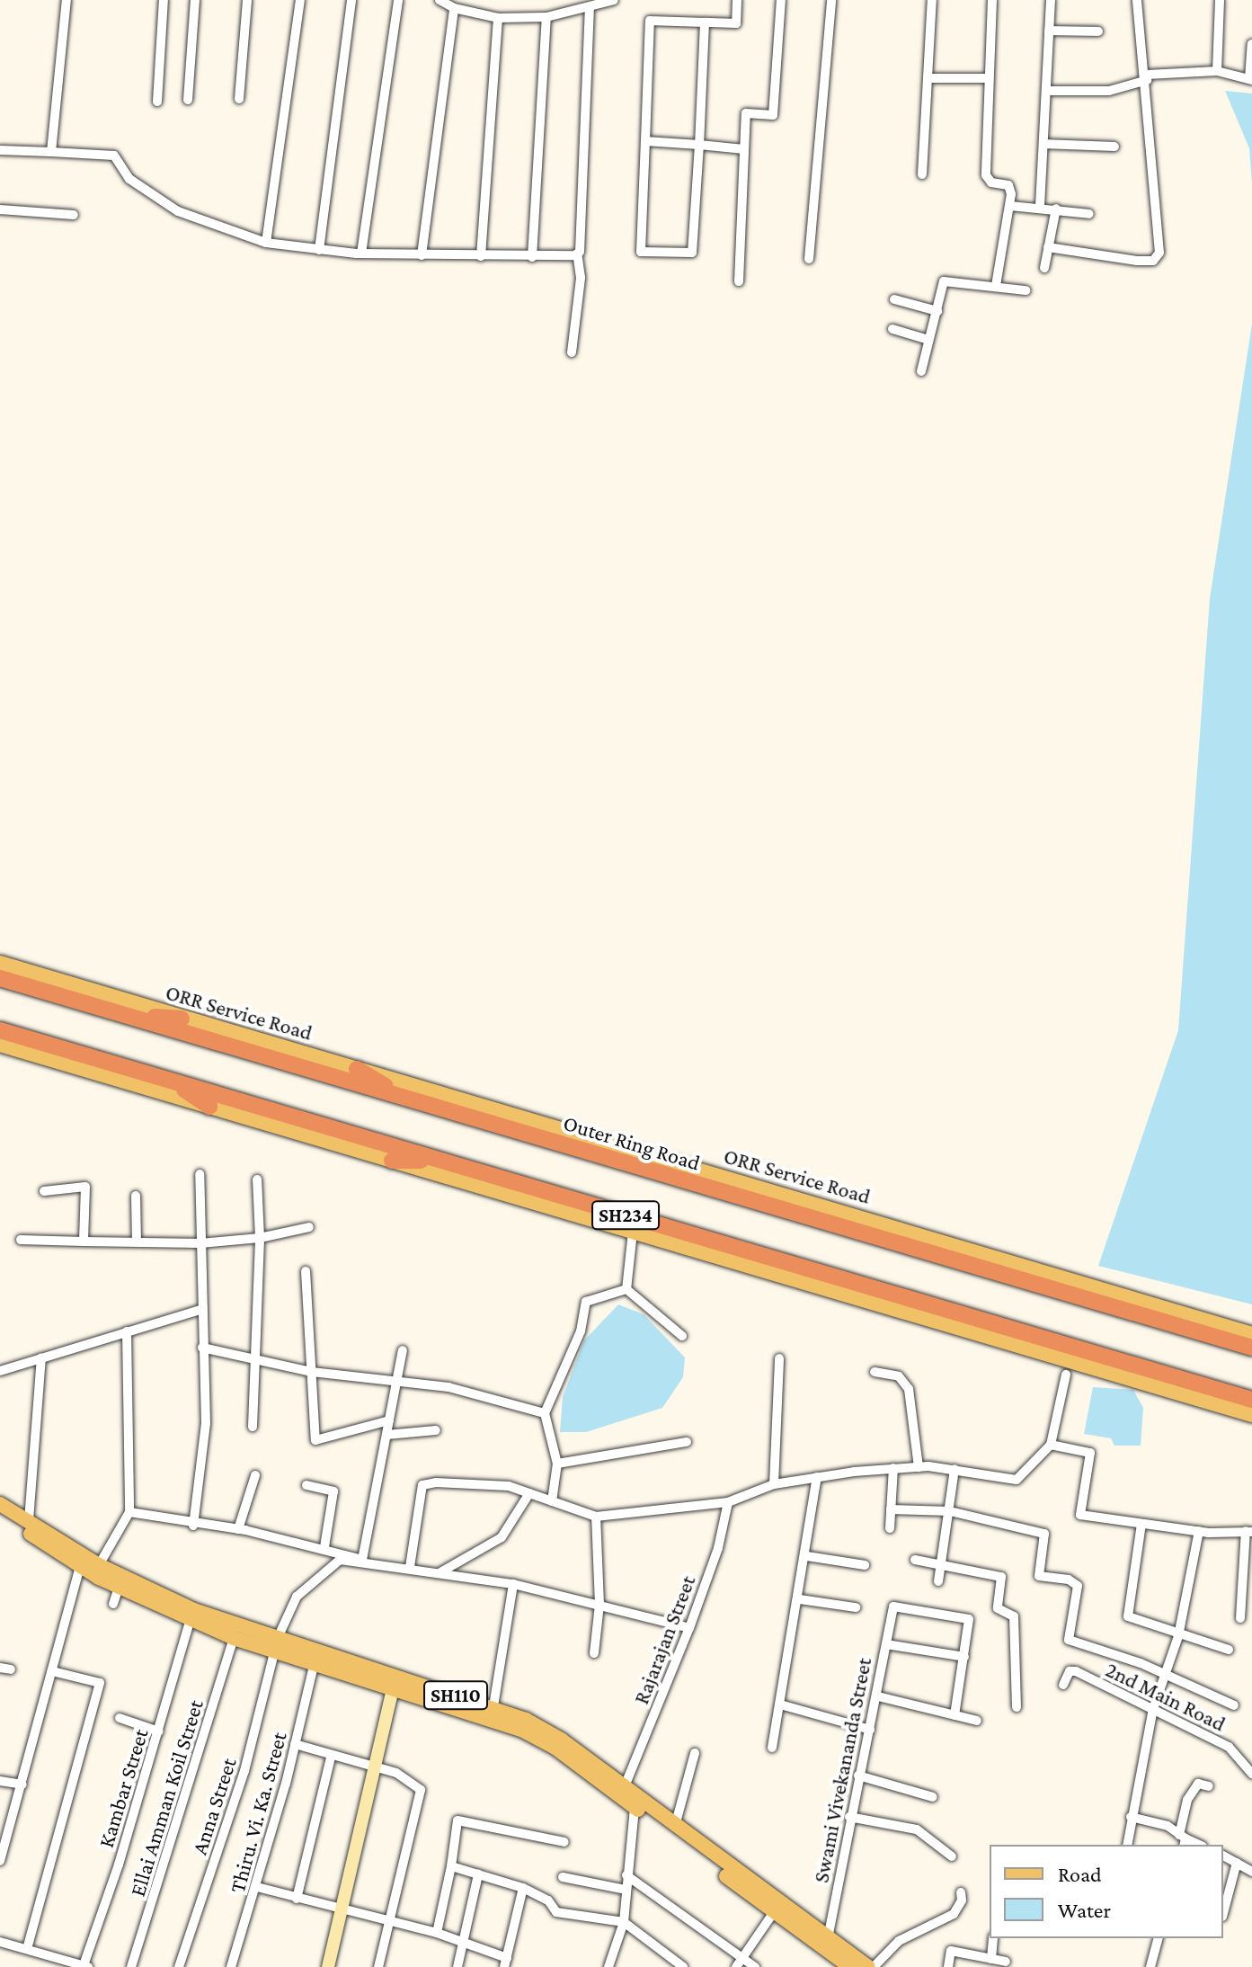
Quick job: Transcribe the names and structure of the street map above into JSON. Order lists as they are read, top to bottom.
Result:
{
  "streets": {
    "highway": ["Outer Ring Road", "SH234"],
    "main road": ["ORR Service Road", "SH110"],
    "street": [
      "Rajarajan Street",
      "2nd Main Road",
      "Swami Vivekananda Street",
      "Kambar Street",
      "Ellai Amman Koil Street",
      "Anna Street",
      "Thiru. Vi. Ka. Street"
    ]
  },
  "crossings": [
    ["ORR Service Road", "Outer Ring Road"],
    ["Rajarajan Street", "SH110"],
    ["SH110", "Swami Vivekananda Street"],
    ["SH110", "Kambar Street"],
    ["SH110", "Ellai Amman Koil Street"],
    ["SH110", "Anna Street"],
    ["SH110", "Thiru. Vi. Ka. Street"]
  ],
  "legend": ["Road", "Water"]
}
